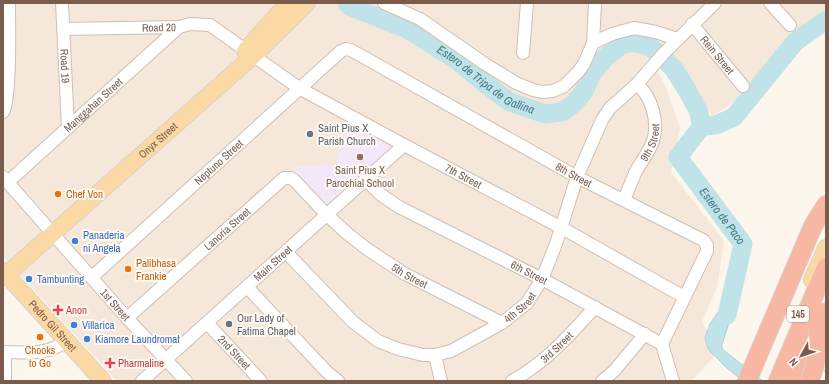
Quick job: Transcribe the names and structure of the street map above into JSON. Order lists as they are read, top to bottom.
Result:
{
  "streets": {
    "main road": ["Onyx Street", "145", "Pedro Gil Street"],
    "street": [
      "Road 20",
      "Rein Street",
      "Road 19",
      "Manggahan Street",
      "9th Street",
      "Neptuno Street",
      "8th Street",
      "7th Street",
      "Lanoria Street",
      "Main Street",
      "6th Street",
      "5th Street",
      "1st Street",
      "4th Street",
      "3rd Street",
      "2nd Street"
    ]
  },
  "crossings": [
    ["Road 20", "Road 19"],
    ["Road 20", "Manggahan Street"],
    ["Road 20", "Onyx Street"],
    ["Road 20", "7th Street"],
    ["Rein Street", "4th Street"],
    ["Road 19", "Manggahan Street"],
    ["Manggahan Street", "1st Street"],
    ["Onyx Street", "7th Street"],
    ["Onyx Street", "1st Street"],
    ["Onyx Street", "Pedro Gil Street"],
    ["9th Street", "8th Street"],
    ["9th Street", "4th Street"],
    ["Neptuno Street", "8th Street"],
    ["Neptuno Street", "7th Street"],
    ["Neptuno Street", "1st Street"],
    ["8th Street", "7th Street"],
    ["8th Street", "6th Street"],
    ["8th Street", "4th Street"],
    ["7th Street", "Main Street"],
    ["7th Street", "4th Street"],
    ["Lanoria Street", "Main Street"],
    ["Lanoria Street", "5th Street"],
    ["Lanoria Street", "1st Street"],
    ["Main Street", "6th Street"],
    ["Main Street", "5th Street"],
    ["Main Street", "1st Street"],
    ["Main Street", "4th Street"],
    ["Main Street", "2nd Street"],
    ["6th Street", "4th Street"],
    ["6th Street", "3rd Street"],
    ["5th Street", "4th Street"]
  ],
  "water": ["Estero de Tripa de Gallina", "Estero de Paco"],
  "places": {
    "other": [
      "Saint Pius X Parish Church",
      "Saint Pius X Parochial School",
      "Chef Von",
      "Panaderia ni Angela",
      "Palibhasa Frankie",
      "Tambunting",
      "Our Lady of Fatima Chapel",
      "Villarica",
      "Chooks to Go",
      "Kiamore Laundromat"
    ],
    "health": ["Anon", "Pharmaline"]
  },
  "north": "bottom left"
}
